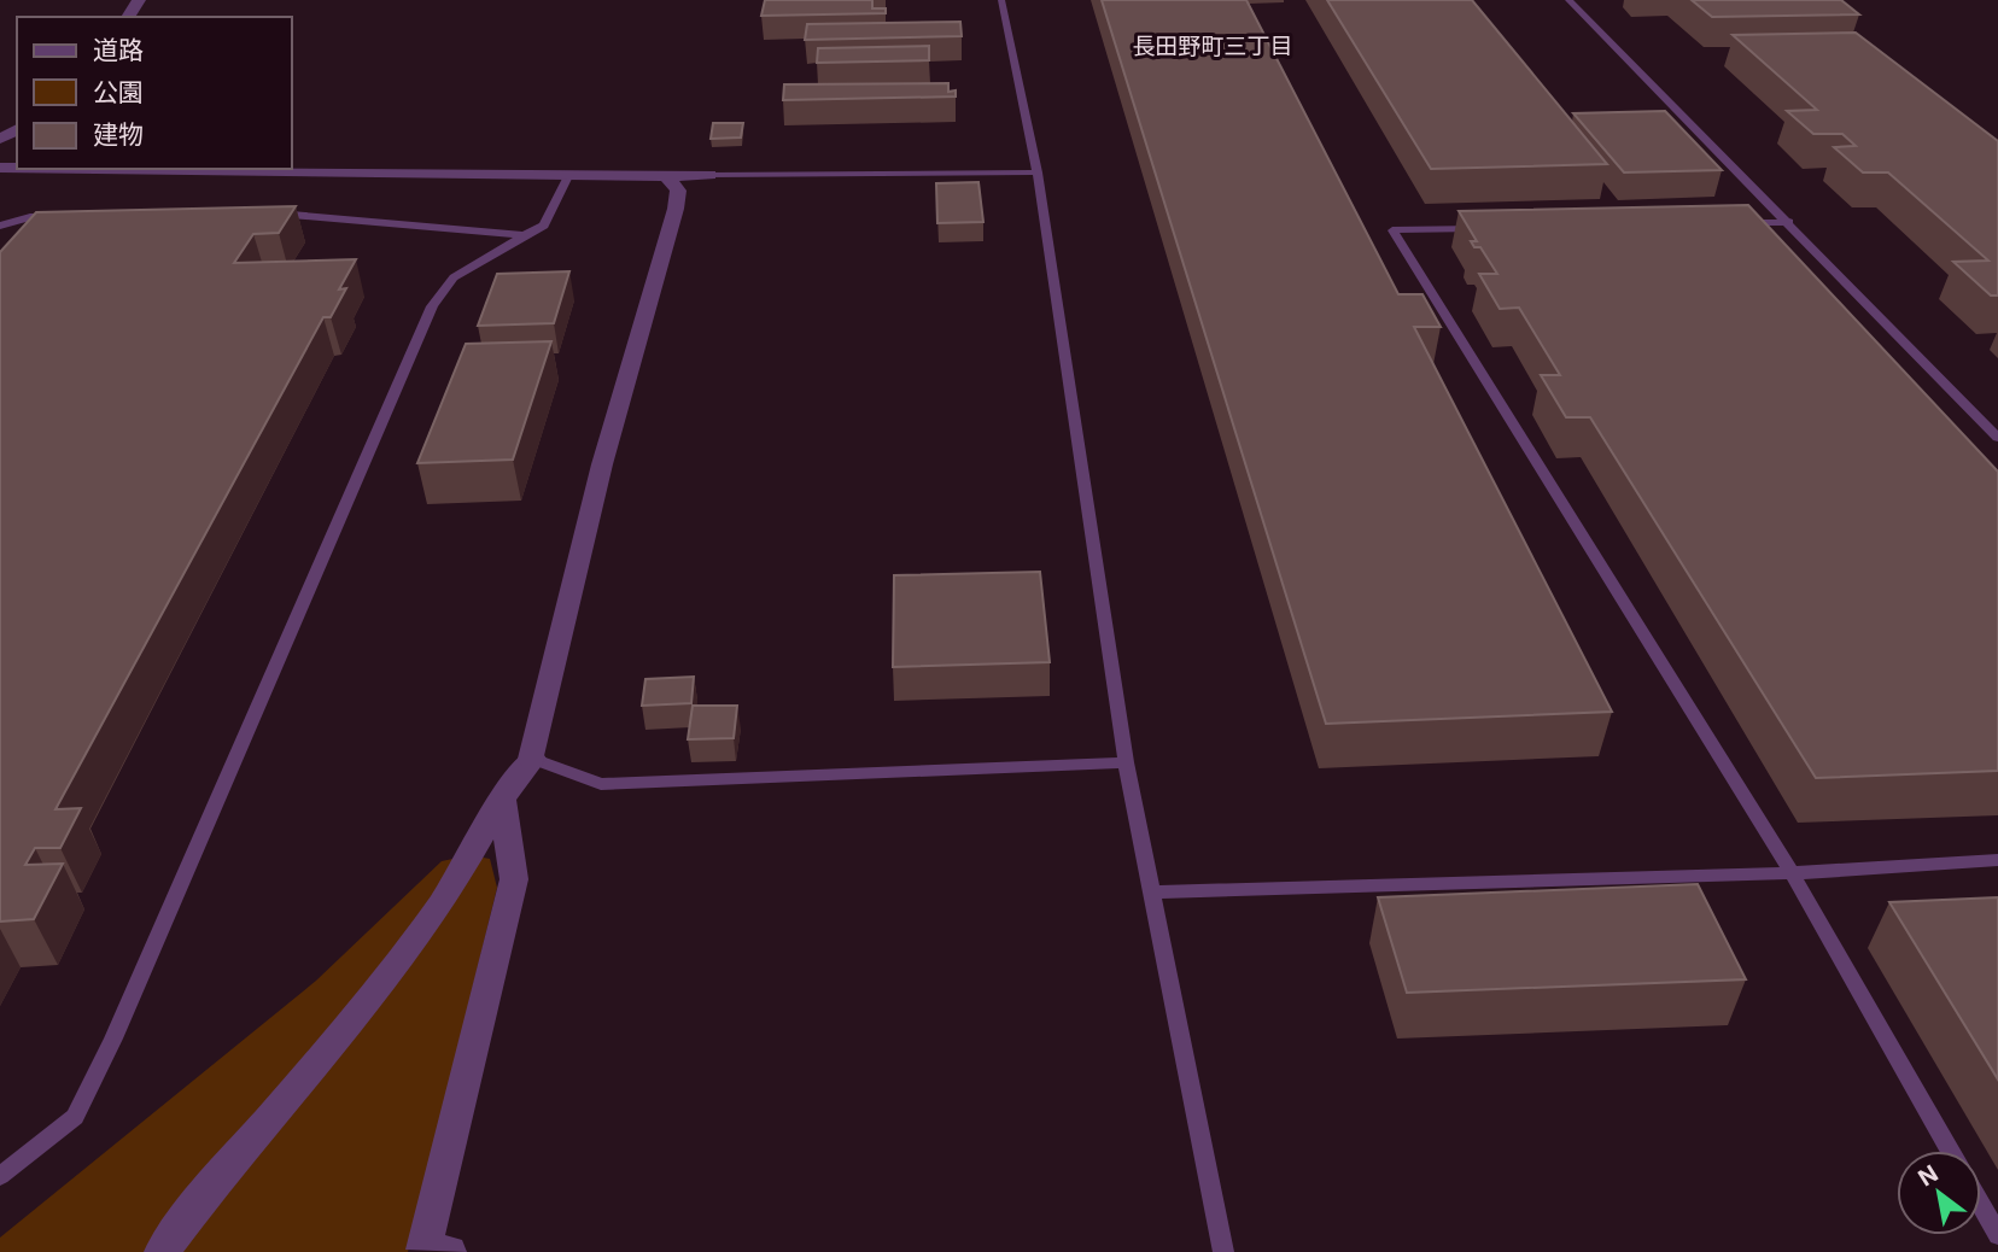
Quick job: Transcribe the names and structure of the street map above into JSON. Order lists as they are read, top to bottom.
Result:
{
  "districts": ["長田野町三丁目"],
  "legend": ["道路", "公園", "建物"],
  "north": "top left"
}
